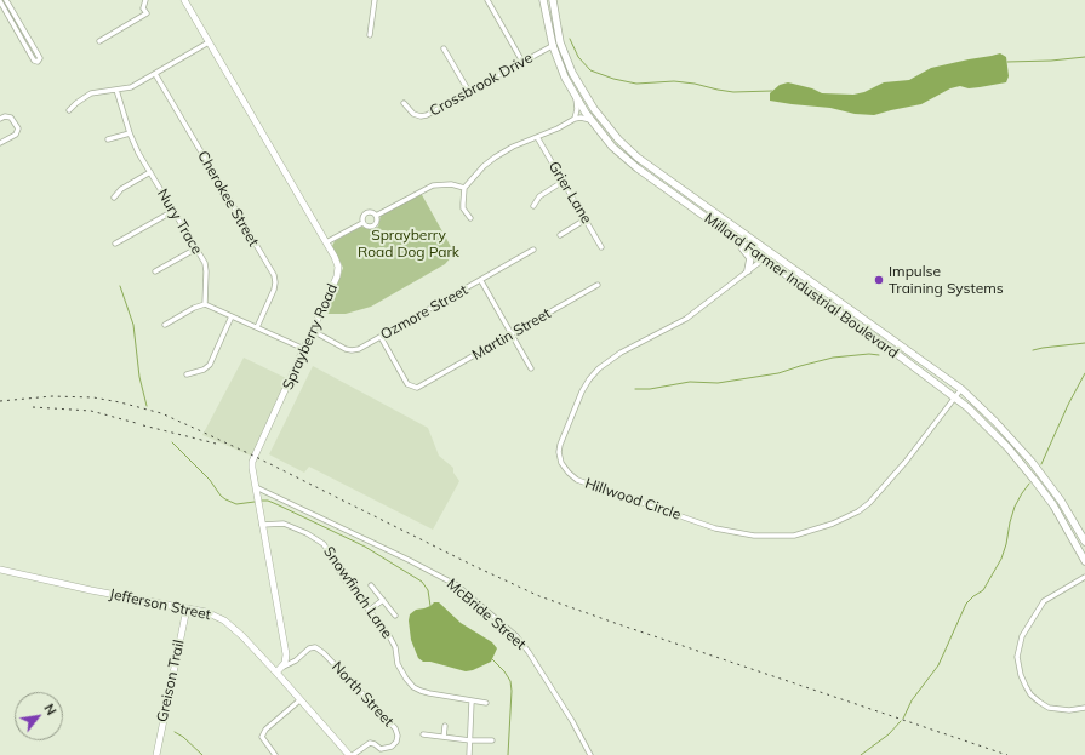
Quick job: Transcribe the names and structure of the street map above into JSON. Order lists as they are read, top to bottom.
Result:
{
  "streets": {
    "main road": ["Millard Farmer Industrial Boulevard"],
    "street": [
      "Crossbrook Drive",
      "Grier Lane",
      "Cherokee Street",
      "Nury Trace",
      "Ozmore Street",
      "Martin Street",
      "Sprayberry Road",
      "Hillwood Circle",
      "Snowfinch Lane",
      "Jefferson Street",
      "McBride Street",
      "Greison Trail",
      "North Street"
    ]
  },
  "crossings": [
    ["Crossbrook Drive", "Millard Farmer Industrial Boulevard"],
    ["Millard Farmer Industrial Boulevard", "Hillwood Circle"],
    ["Ozmore Street", "Martin Street"],
    ["Ozmore Street", "Sprayberry Road"],
    ["Sprayberry Road", "Snowfinch Lane"],
    ["Sprayberry Road", "McBride Street"],
    ["Sprayberry Road", "North Street"],
    ["Jefferson Street", "Greison Trail"],
    ["Jefferson Street", "North Street"]
  ],
  "parks": ["Sprayberry Road Dog Park"],
  "places": ["Impulse Training Systems"],
  "north": "top right"
}
